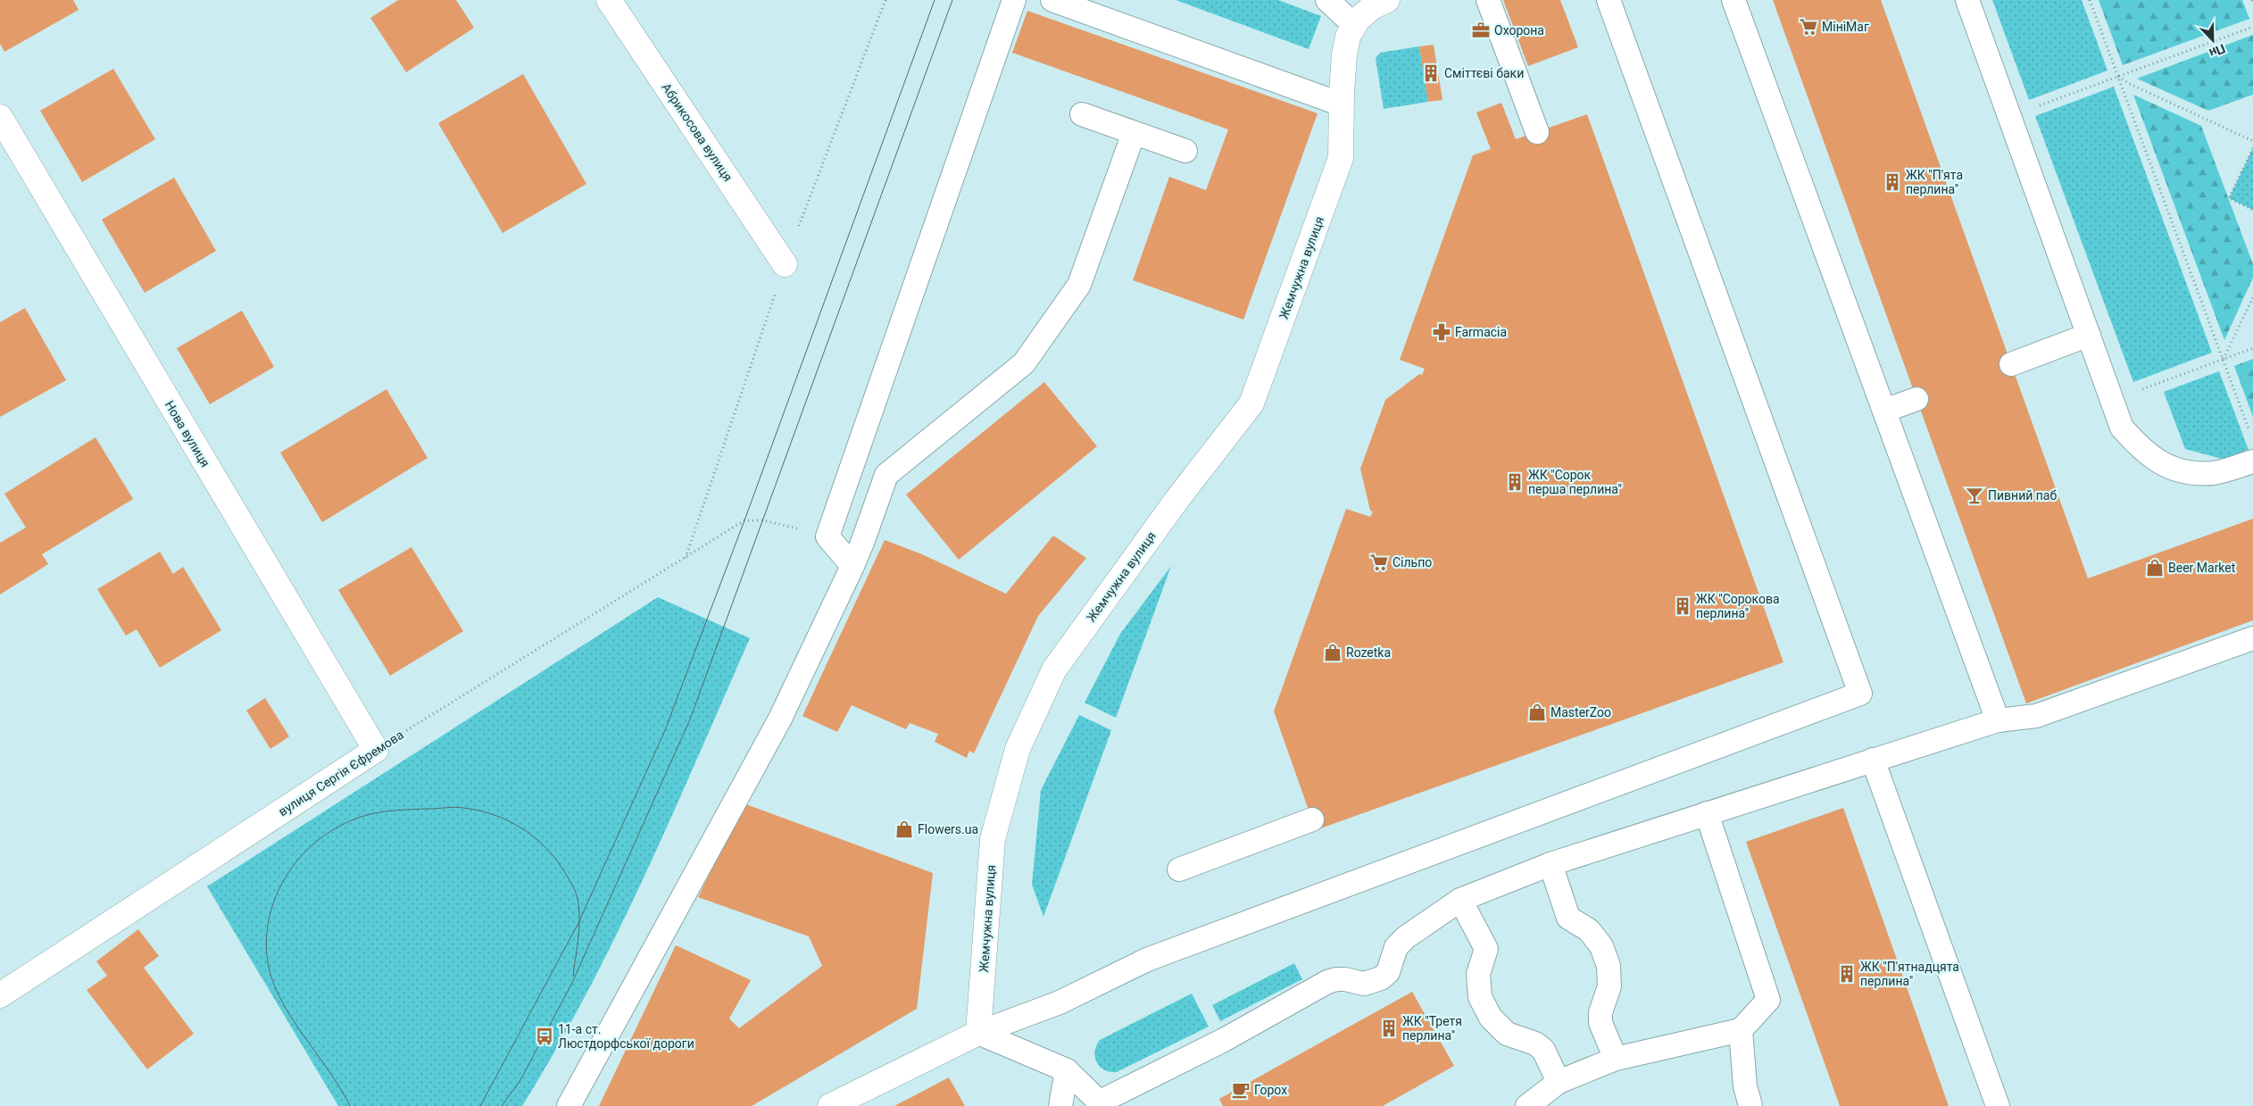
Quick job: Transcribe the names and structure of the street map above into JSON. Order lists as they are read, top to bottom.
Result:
{
  "streets": {
    "street": [
      "Абрикосова вулиця",
      "Жемчужна вулиця",
      "Нова вулиця",
      "вулиця Сергія Єфремова"
    ]
  },
  "crossings": [
    ["Нова вулиця", "вулиця Сергія Єфремова"]
  ],
  "places": {
    "supermarket": ["МініМаг", "Сільпо"],
    "office": ["Охорона"],
    "building": [
      "Сміттєві баки",
      "ЖК \"П'ята перлина\"",
      "ЖК \"Сорок перша перлина\"",
      "ЖК \"Сорокова перлина\"",
      "ЖК \"П'ятнадцята перлина\"",
      "ЖК \"Третя перлина\""
    ],
    "pharmacy": ["Farmacia"],
    "bar": ["Пивний паб"],
    "shop": [
      "Beer Market",
      "Rozetka",
      "MasterZoo",
      "Flowers.ua"
    ],
    "bus stop": ["11-а ст. Люстдорфської дороги"],
    "cafe": ["Горох"]
  },
  "north": "bottom right"
}
